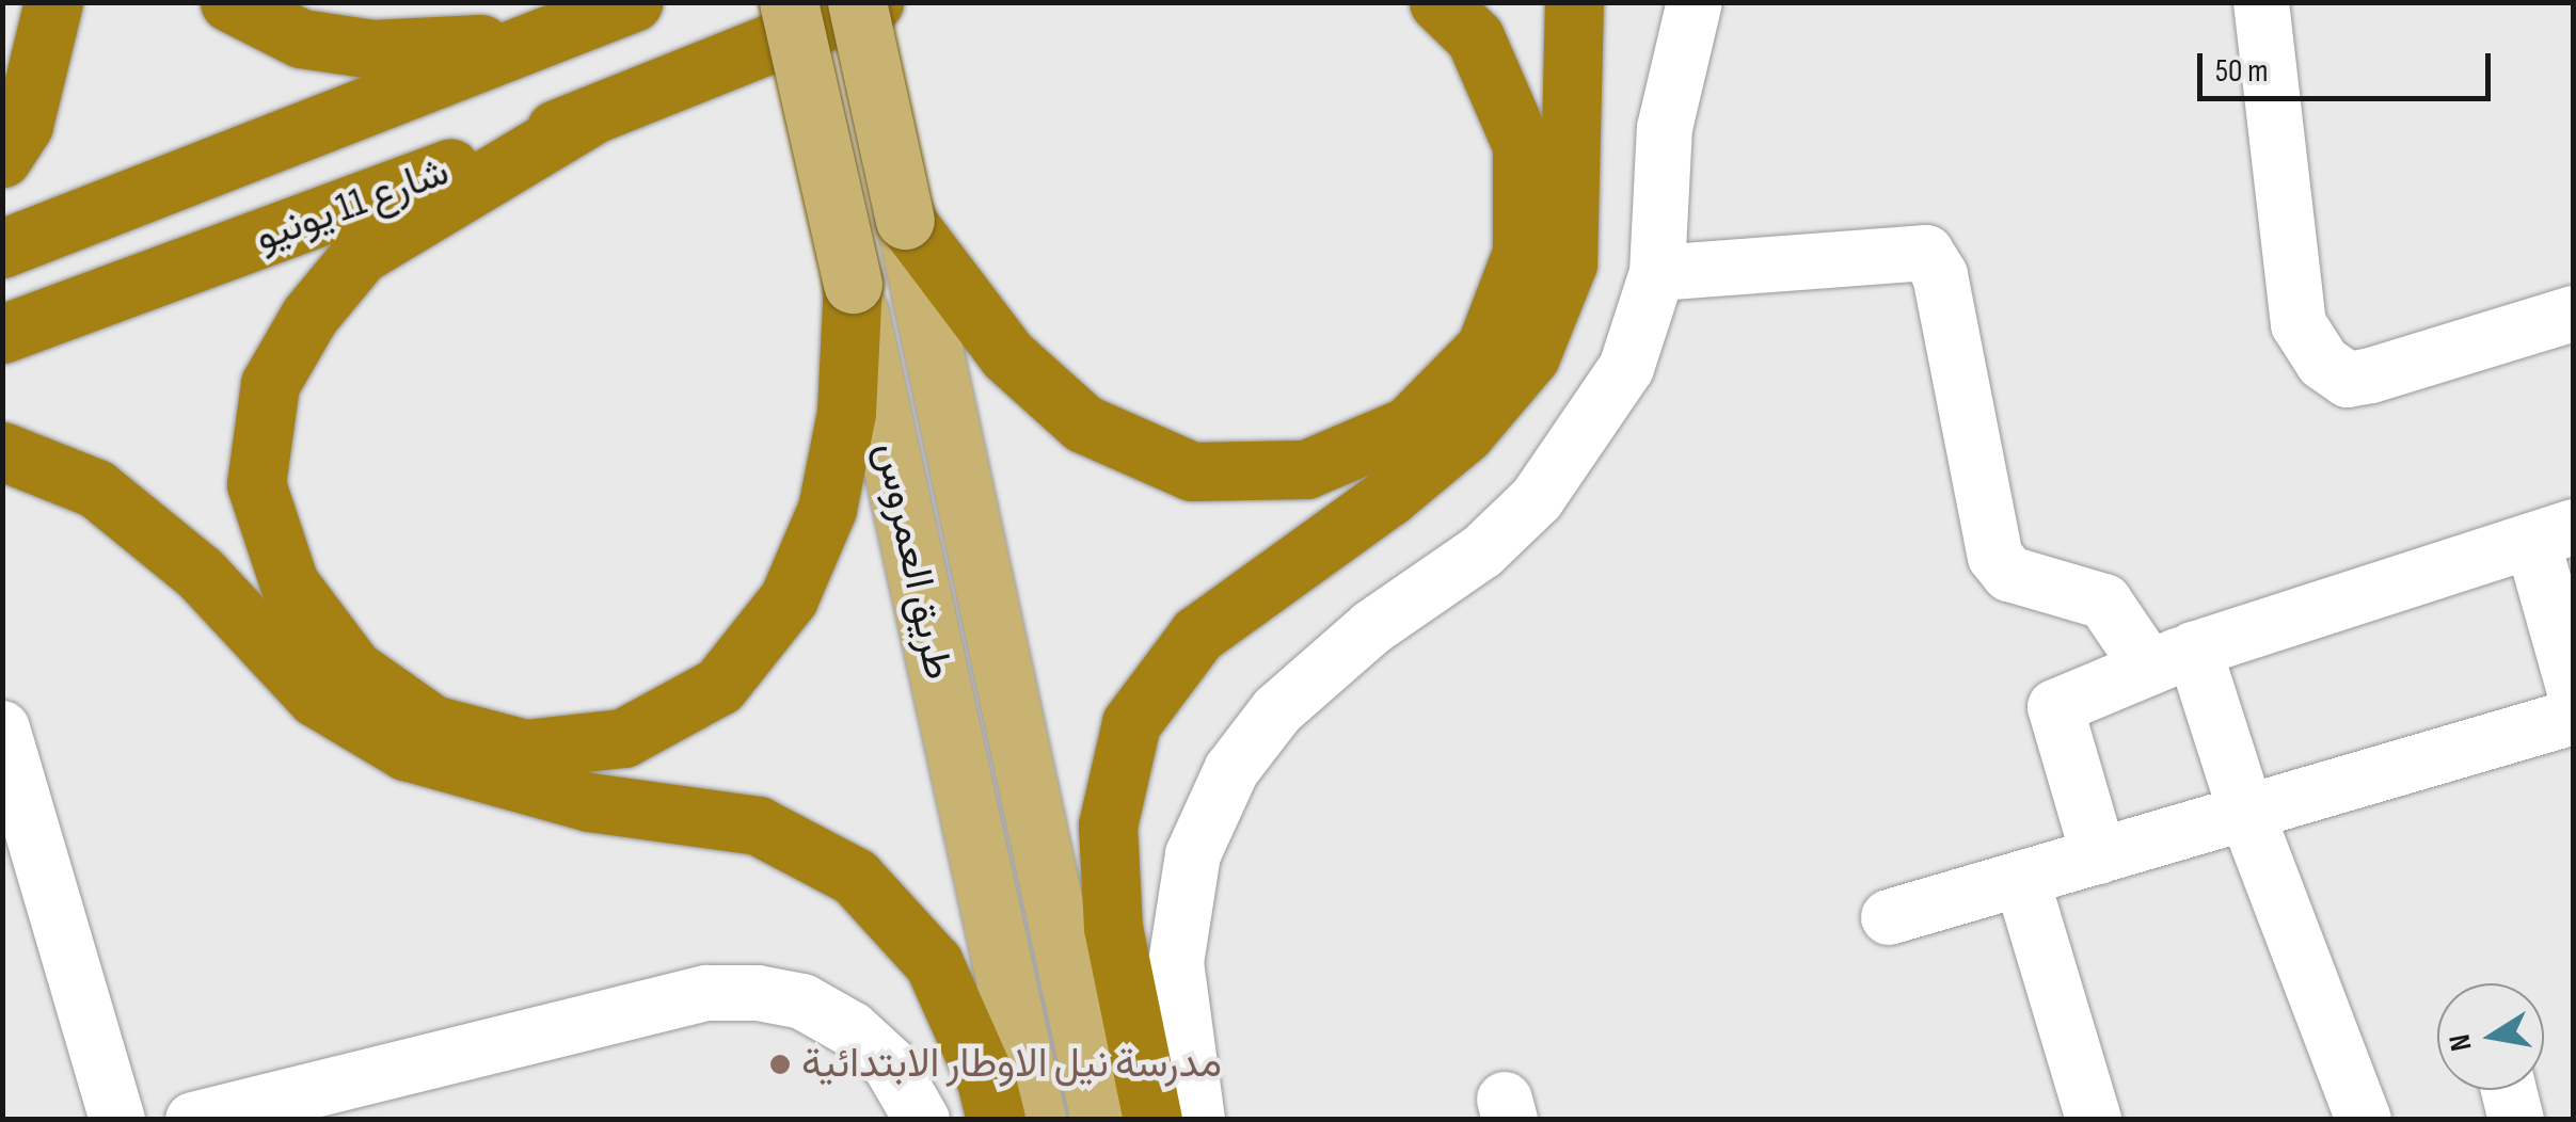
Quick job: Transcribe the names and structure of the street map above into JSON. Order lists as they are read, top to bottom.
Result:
{
  "streets": {
    "highway": ["شارع 11 يونيو"],
    "main road": ["طريق العمروس"]
  },
  "places": ["مدرسة نيل الاوطار الابتدائية"],
  "scale_bar": "50 m",
  "north": "left"
}
